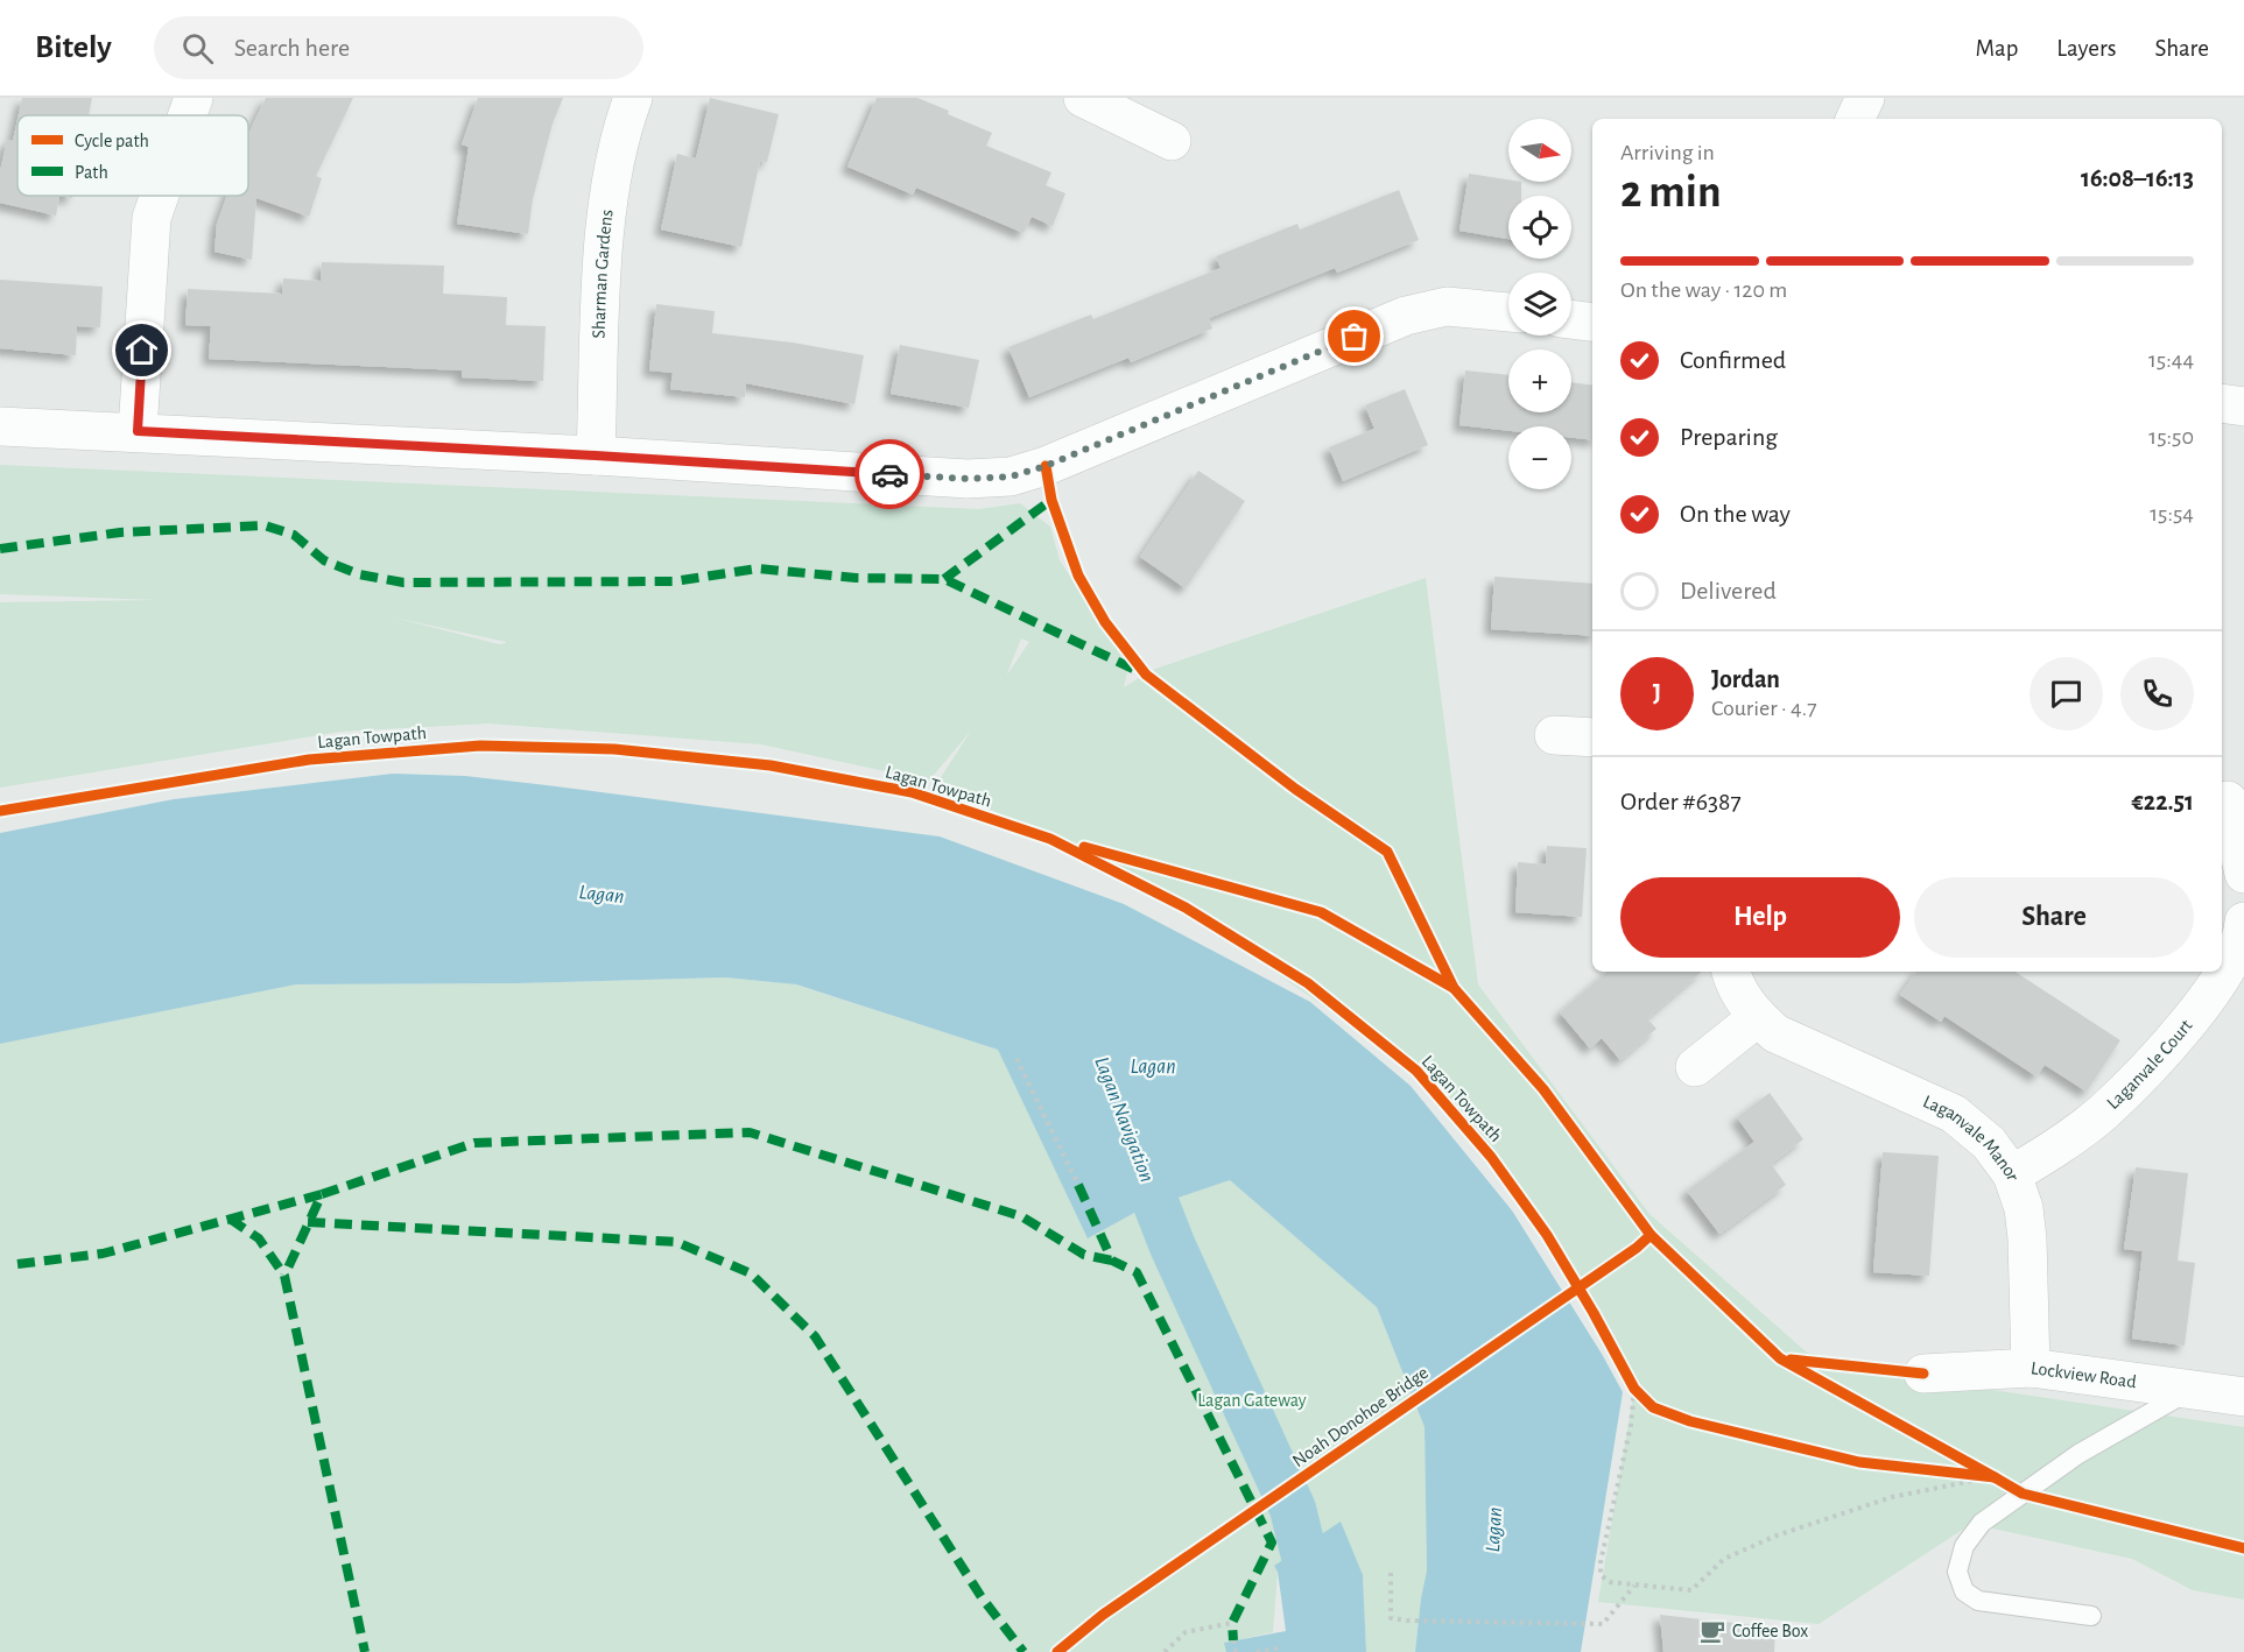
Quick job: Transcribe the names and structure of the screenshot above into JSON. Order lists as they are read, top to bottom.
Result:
{
  "streets": {
    "street": [
      "Sharman Gardens",
      "Laganvale Court",
      "Laganvale Manor",
      "Lockview Road"
    ],
    "cycle path": ["Lagan Towpath", "Noah Donohoe Bridge"]
  },
  "crossings": [
    ["Laganvale Court", "Laganvale Manor"],
    ["Laganvale Manor", "Lockview Road"]
  ],
  "water": ["Lagan", "Lagan Navigation"],
  "parks": ["Lagan Gateway"],
  "places": {
    "cafe": ["Coffee Box"]
  },
  "legend": ["Cycle path", "Path"],
  "north": "right",
  "page": {
    "header": "Bitely",
    "search": "Search here",
    "nav": ["Map", "Layers", "Share"],
    "map_buttons": ["+", "−"],
    "heading": ["2 min", "Arriving in", "16:08–16:13"],
    "panel": [
      "Jordan",
      "Courier · 4.7",
      "Order #6387",
      "€22.51"
    ],
    "bar": "On the way · 120 m",
    "list": [
      ["Confirmed", "15:44"],
      ["Preparing", "15:50"],
      ["On the way", "15:54"],
      "Delivered"
    ],
    "round": "J",
    "buttons": ["Help", "Share"]
  }
}
